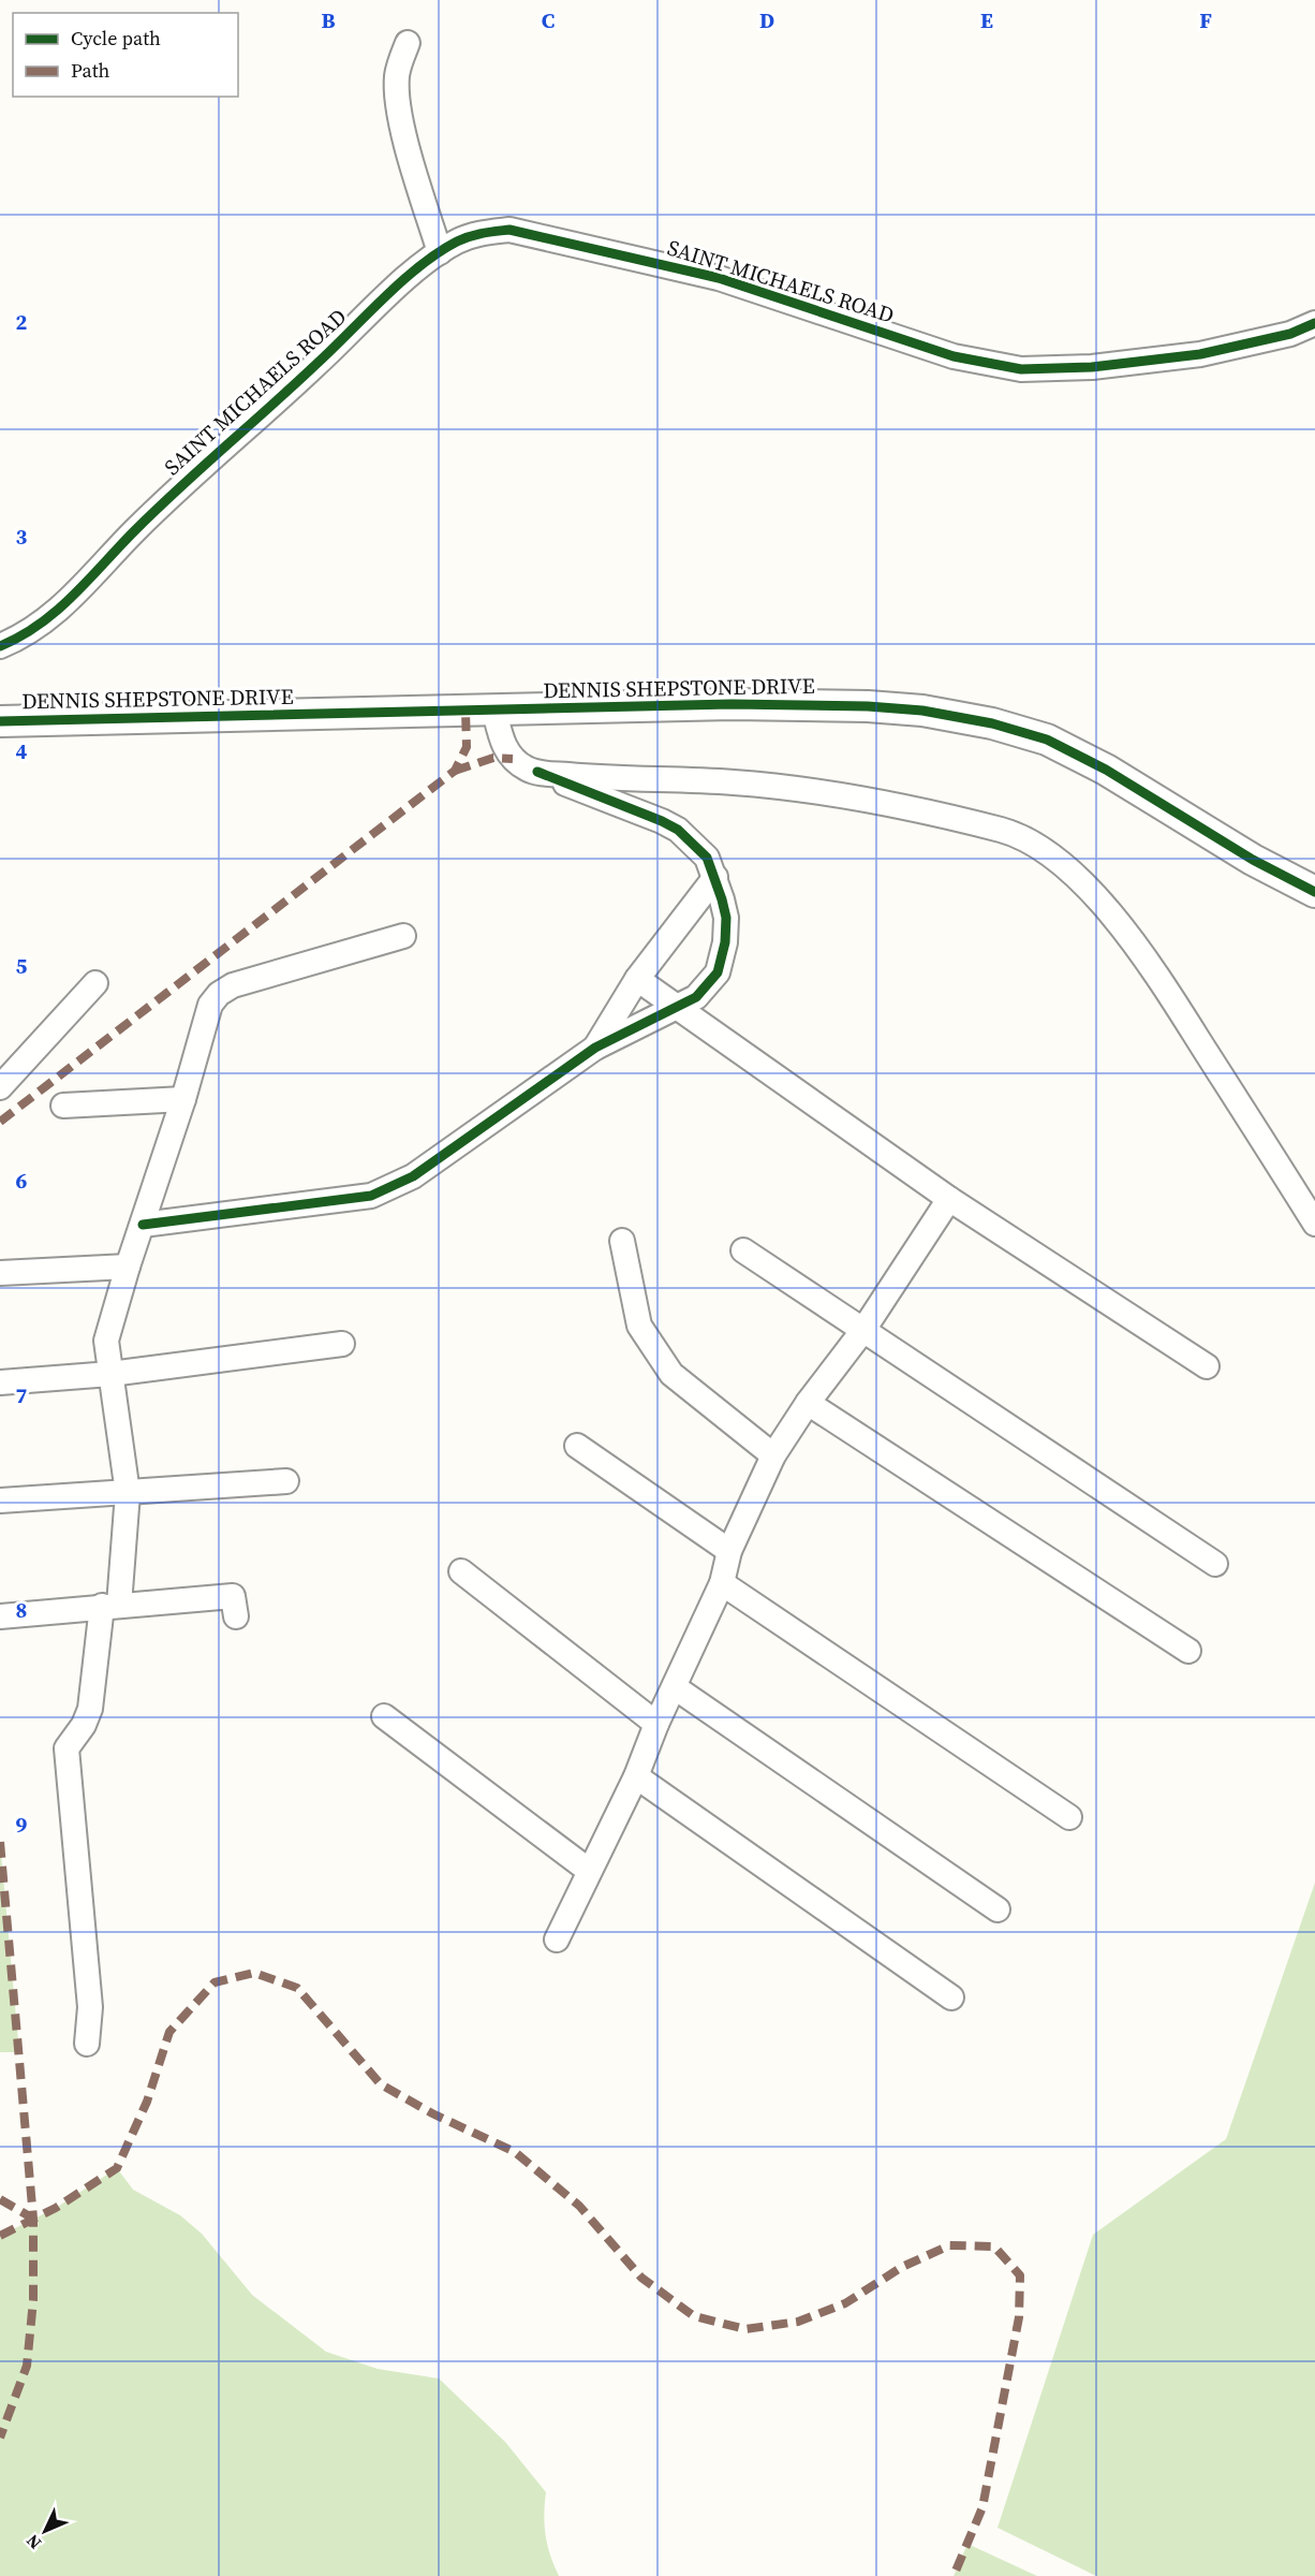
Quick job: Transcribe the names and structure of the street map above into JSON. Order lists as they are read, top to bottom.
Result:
{
  "streets": {
    "street": ["SAINT MICHAELS ROAD", "DENNIS SHEPSTONE DRIVE"]
  },
  "legend": ["Cycle path", "Path"],
  "north": "bottom left",
  "grid": {
    "columns": [
      "B",
      "C",
      "D",
      "E",
      "F"
    ],
    "rows": [
      "2",
      "3",
      "4",
      "5",
      "6",
      "7",
      "8",
      "9"
    ]
  }
}
